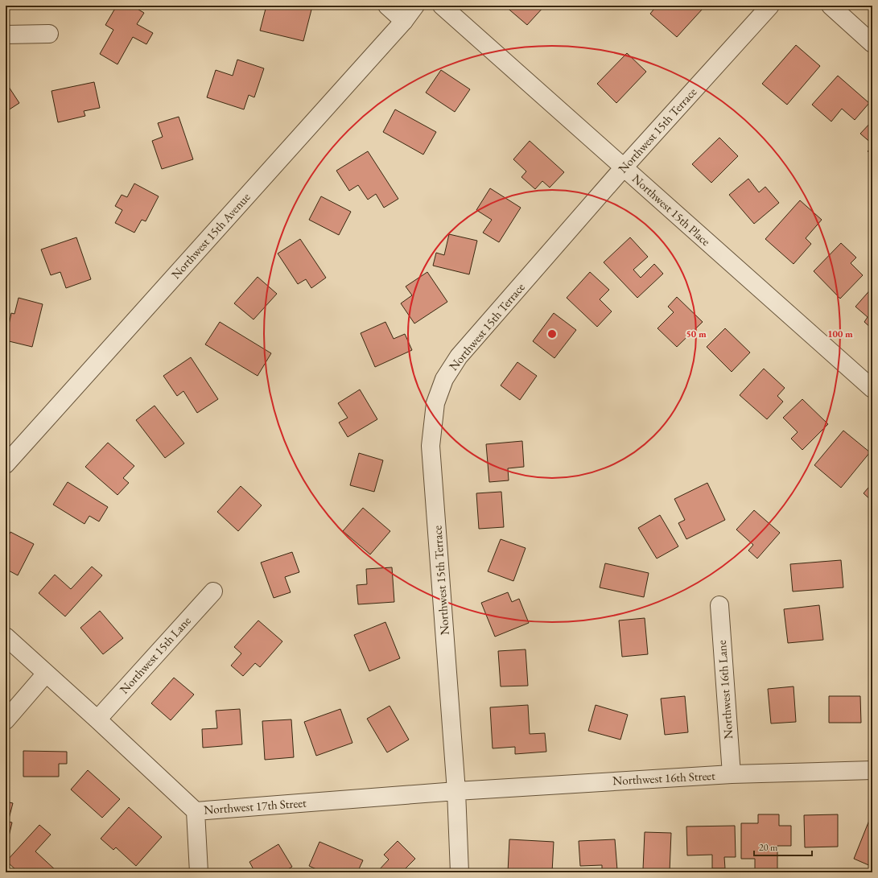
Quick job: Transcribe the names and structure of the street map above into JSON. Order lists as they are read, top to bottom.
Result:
{
  "streets": {
    "street": [
      "Northwest 15th Terrace",
      "Northwest 15th Place",
      "Northwest 15th Avenue",
      "Northwest 15th Lane",
      "Northwest 16th Lane",
      "Northwest 16th Street",
      "Northwest 17th Street"
    ]
  },
  "crossings": [
    ["Northwest 15th Terrace", "Northwest 15th Place"],
    ["Northwest 15th Terrace", "Northwest 16th Street"],
    ["Northwest 15th Terrace", "Northwest 17th Street"],
    ["Northwest 15th Lane", "Northwest 17th Street"],
    ["Northwest 16th Lane", "Northwest 16th Street"],
    ["Northwest 16th Street", "Northwest 17th Street"]
  ],
  "scale_bar": "20 m",
  "rings": ["50 m", "100 m"]
}
